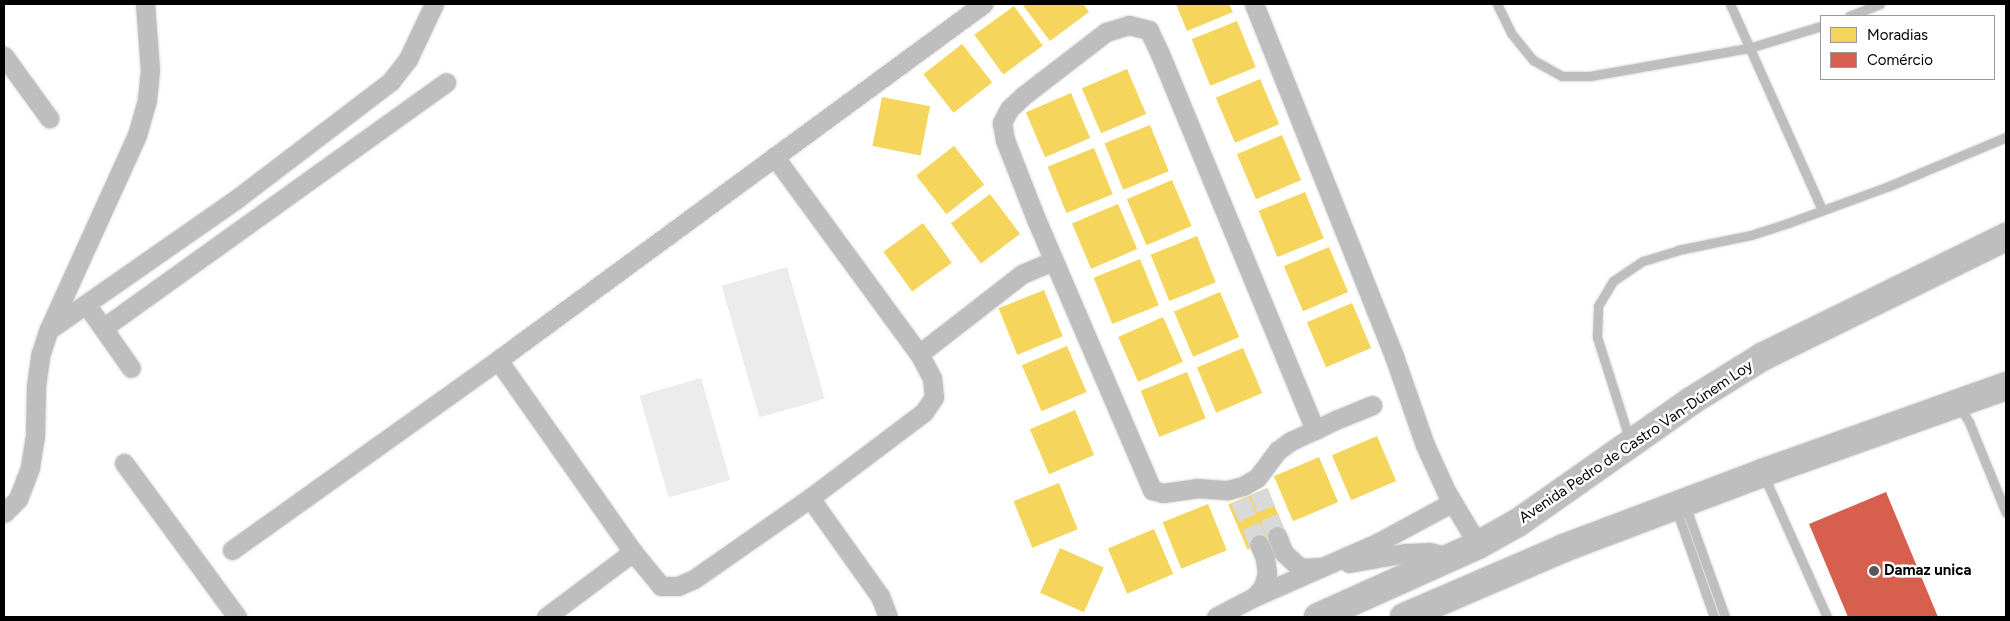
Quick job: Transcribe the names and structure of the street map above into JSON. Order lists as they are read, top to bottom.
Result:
{
  "streets": {
    "highway": ["Avenida Pedro de Castro Van-Dúnem Loy"]
  },
  "places": ["Damaz unica"],
  "legend": ["Moradias", "Comércio"]
}
